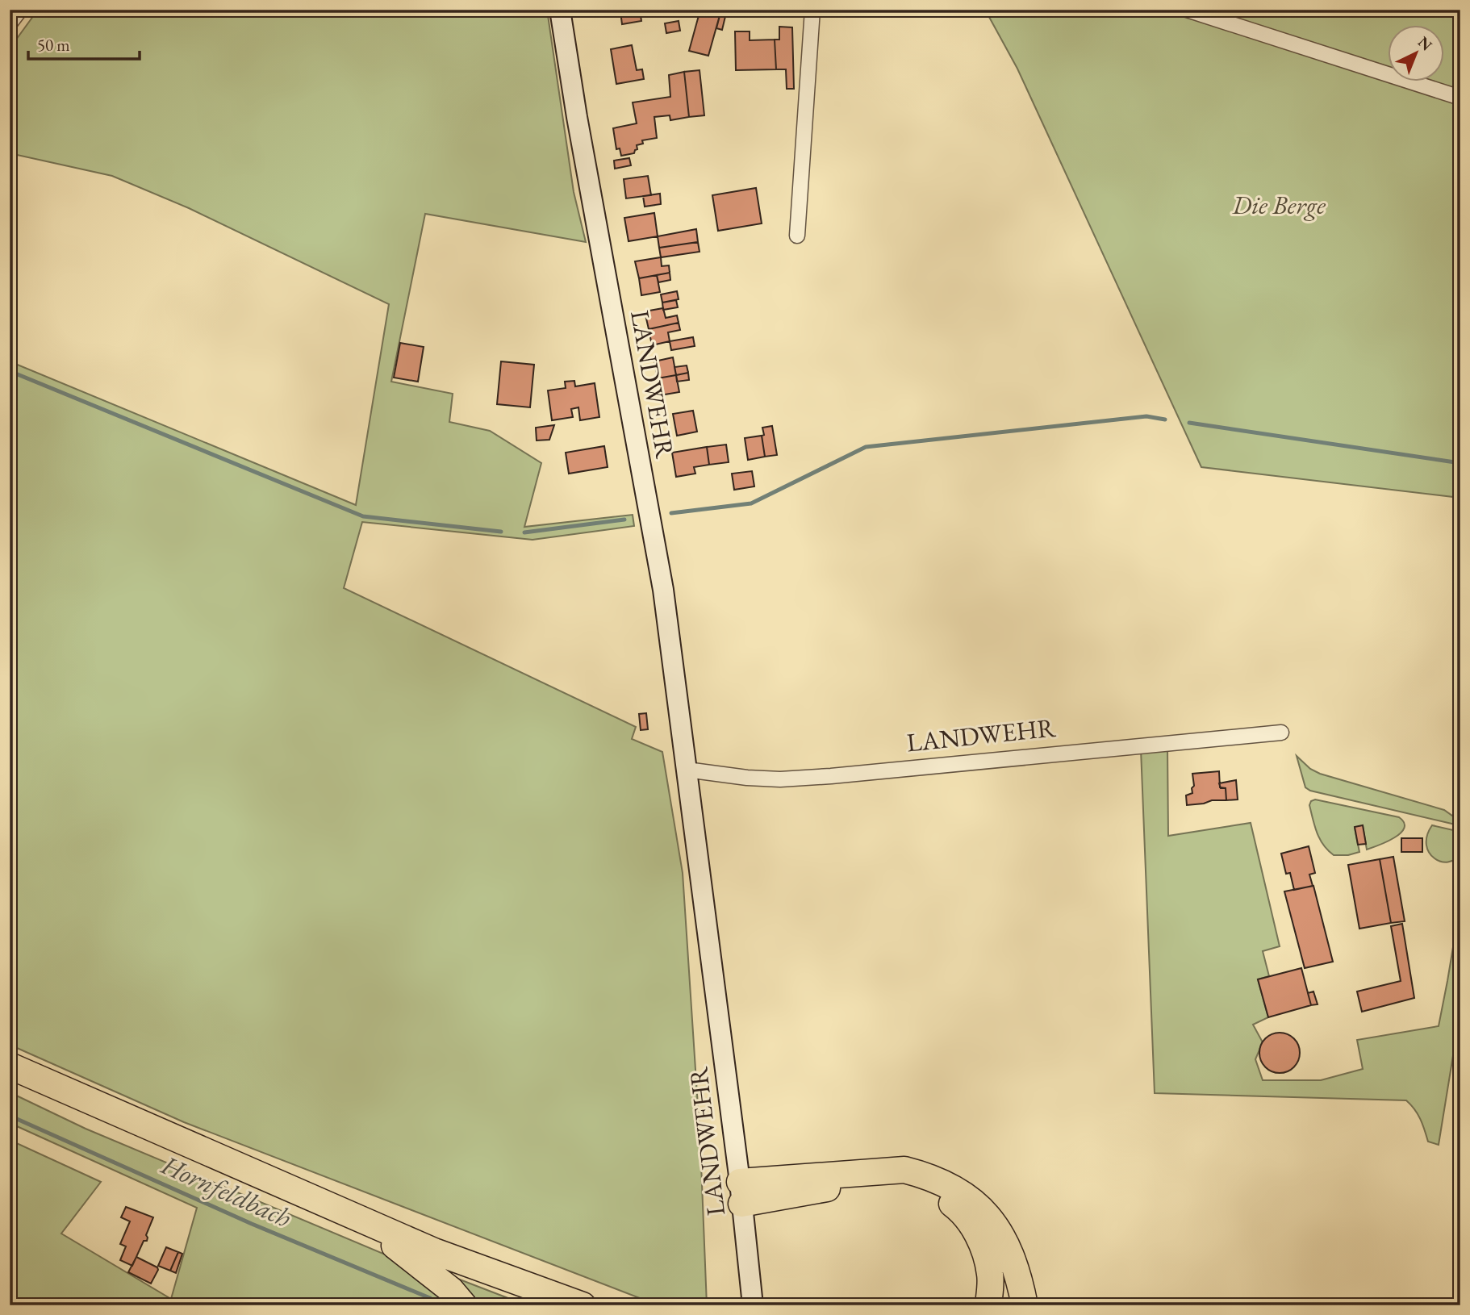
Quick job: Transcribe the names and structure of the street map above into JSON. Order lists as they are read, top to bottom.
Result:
{
  "streets": {
    "main road": ["LANDWEHR"]
  },
  "water": ["Hornfeldbach"],
  "parks": ["Die Berge"],
  "scale_bar": "50 m",
  "north": "top right"
}
